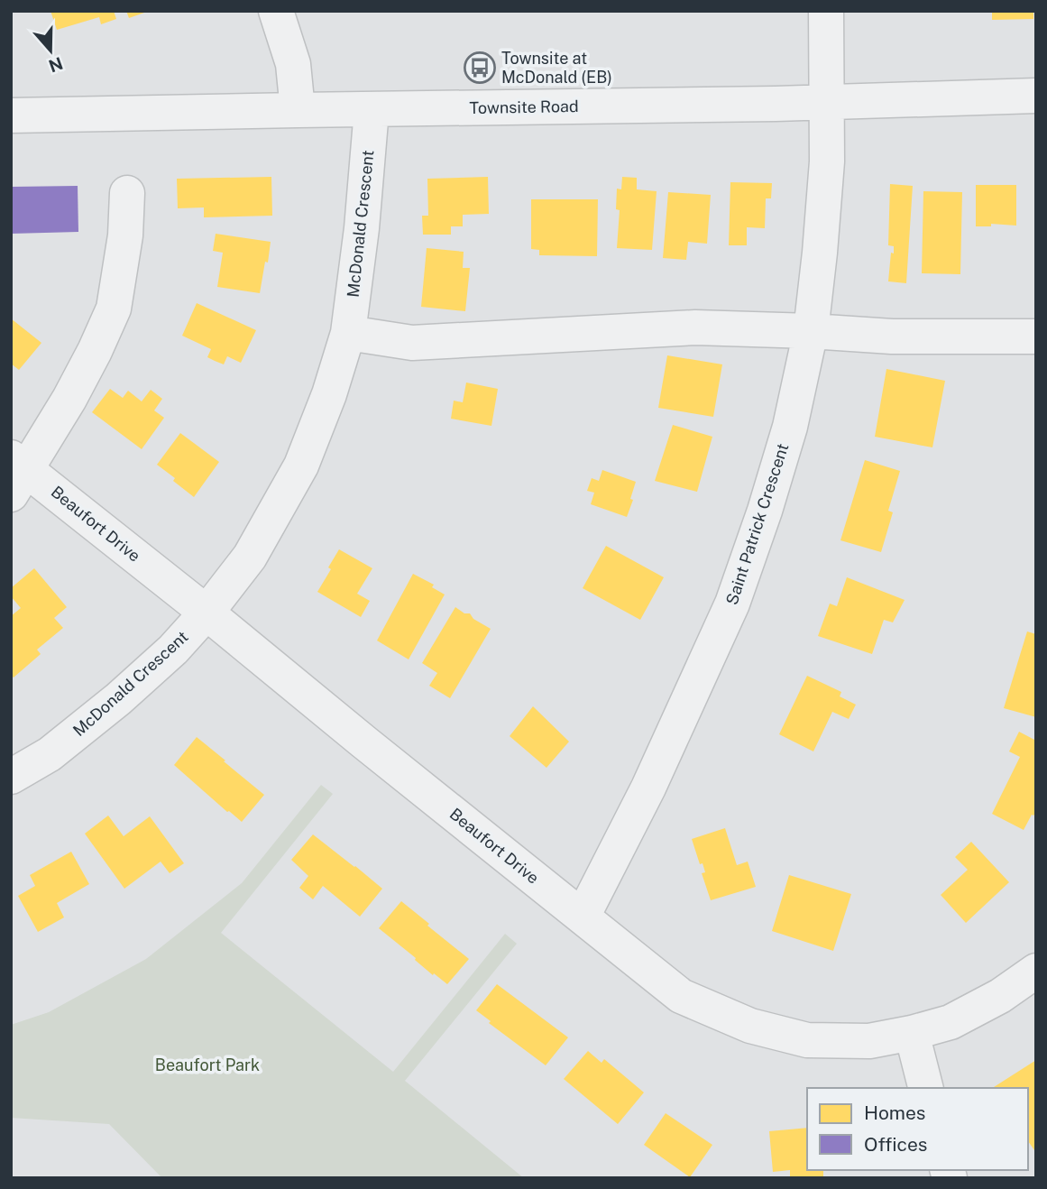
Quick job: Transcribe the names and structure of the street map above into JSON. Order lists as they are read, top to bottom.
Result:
{
  "streets": {
    "street": [
      "Townsite Road",
      "McDonald Crescent",
      "Beaufort Drive",
      "Saint Patrick Crescent"
    ]
  },
  "crossings": [
    ["Townsite Road", "McDonald Crescent"],
    ["Townsite Road", "Saint Patrick Crescent"],
    ["McDonald Crescent", "Beaufort Drive"],
    ["Beaufort Drive", "Saint Patrick Crescent"]
  ],
  "parks": ["Beaufort Park"],
  "places": {
    "bus stop": ["Townsite at McDonald (EB)"]
  },
  "legend": ["Homes", "Offices"],
  "north": "bottom"
}
